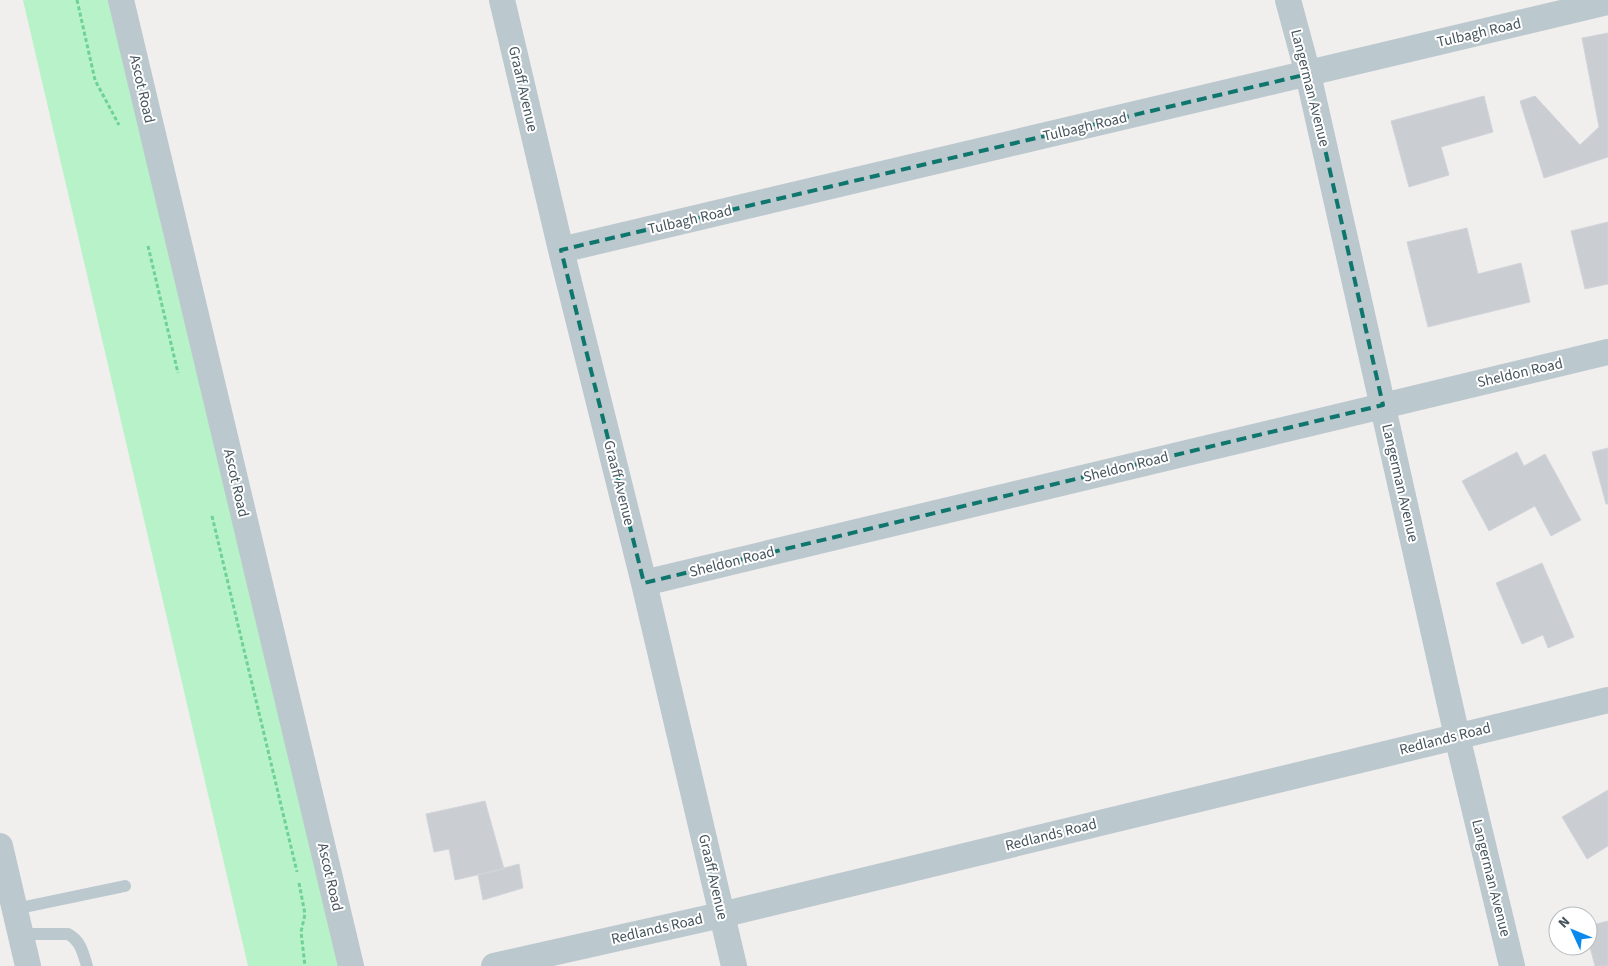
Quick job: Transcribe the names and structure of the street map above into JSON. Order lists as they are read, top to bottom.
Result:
{
  "streets": {
    "street": [
      "Tulbagh Road",
      "Langerman Avenue",
      "Ascot Road",
      "Graaff Avenue",
      "Sheldon Road",
      "Redlands Road"
    ]
  },
  "crossings": [
    ["Tulbagh Road", "Langerman Avenue"],
    ["Tulbagh Road", "Graaff Avenue"],
    ["Langerman Avenue", "Sheldon Road"],
    ["Langerman Avenue", "Redlands Road"],
    ["Graaff Avenue", "Sheldon Road"],
    ["Graaff Avenue", "Redlands Road"]
  ],
  "north": "top left"
}
